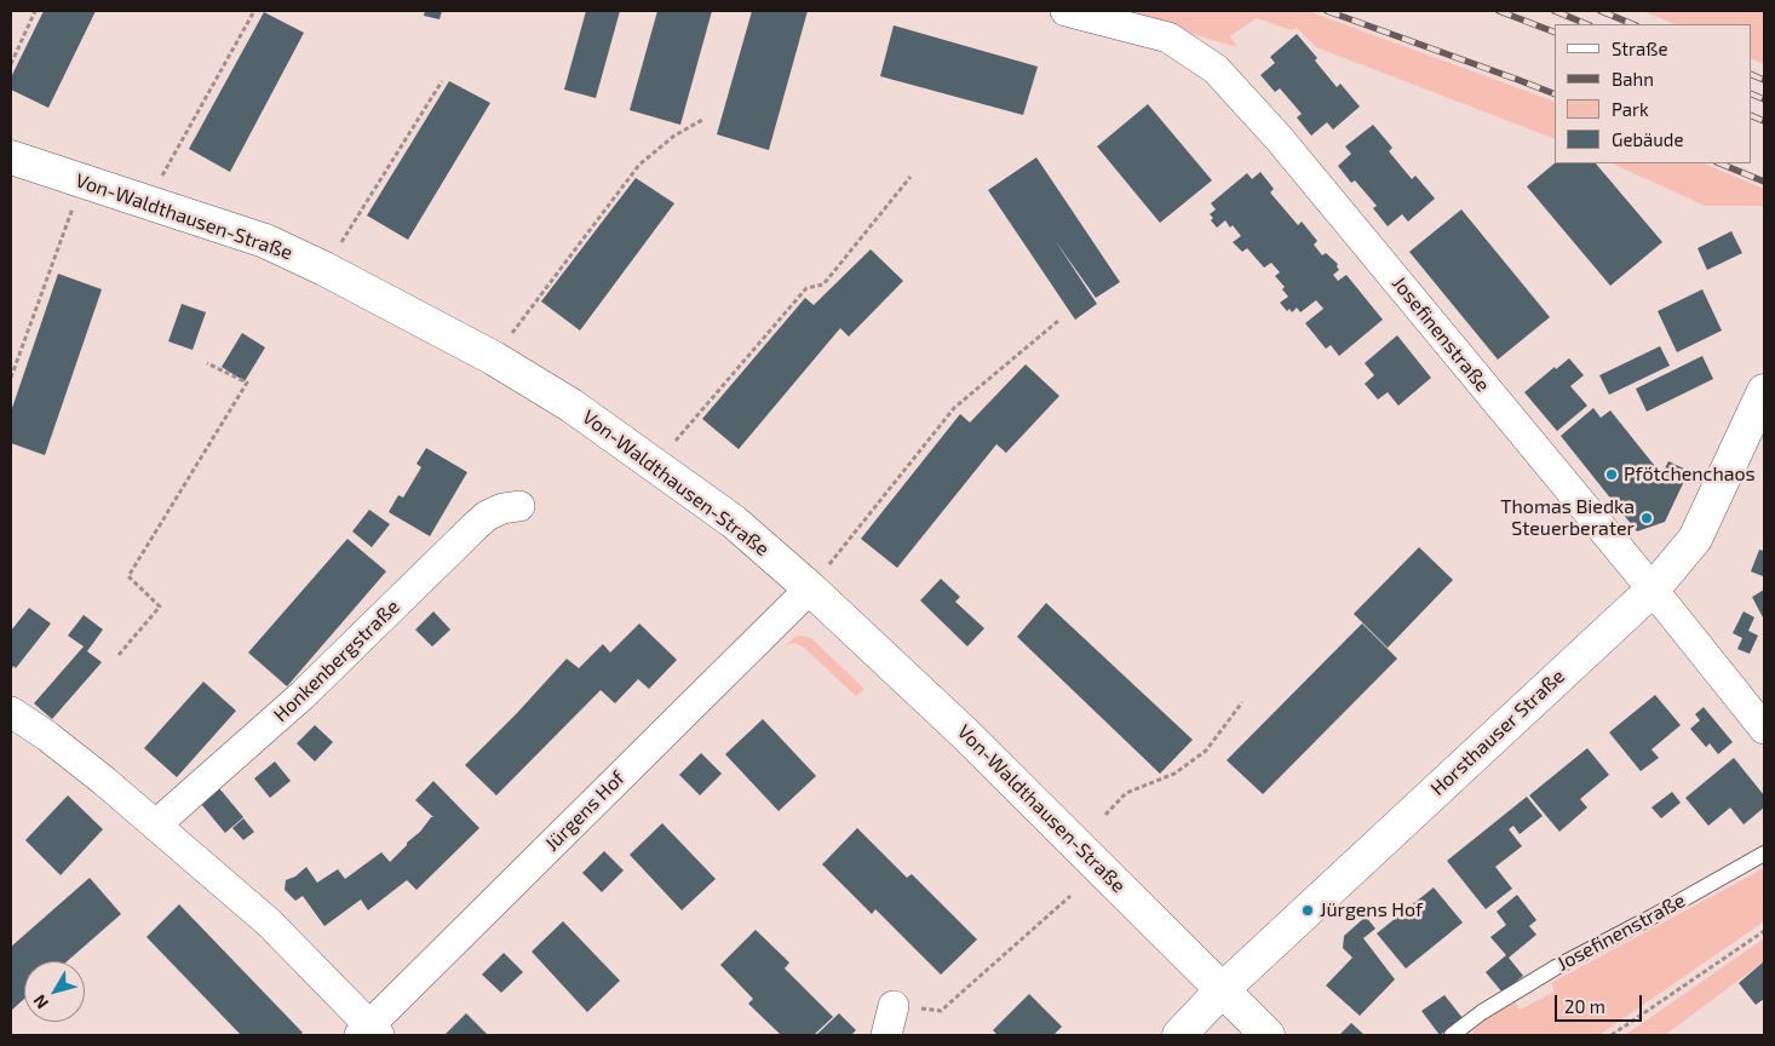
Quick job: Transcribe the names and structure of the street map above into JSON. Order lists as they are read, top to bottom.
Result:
{
  "streets": {
    "street": [
      "Von-Waldthausen-Straße",
      "Josefinenstraße",
      "Honkenbergstraße",
      "Horsthauser Straße",
      "Jürgens Hof"
    ]
  },
  "crossings": [
    ["Von-Waldthausen-Straße", "Horsthauser Straße"],
    ["Von-Waldthausen-Straße", "Jürgens Hof"],
    ["Josefinenstraße", "Horsthauser Straße"]
  ],
  "places": ["Pfötchenchaos", "Thomas Biedka Steuerberater", "Jürgens Hof"],
  "legend": [
    "Straße",
    "Bahn",
    "Park",
    "Gebäude"
  ],
  "scale_bar": "20 m",
  "north": "bottom left"
}
